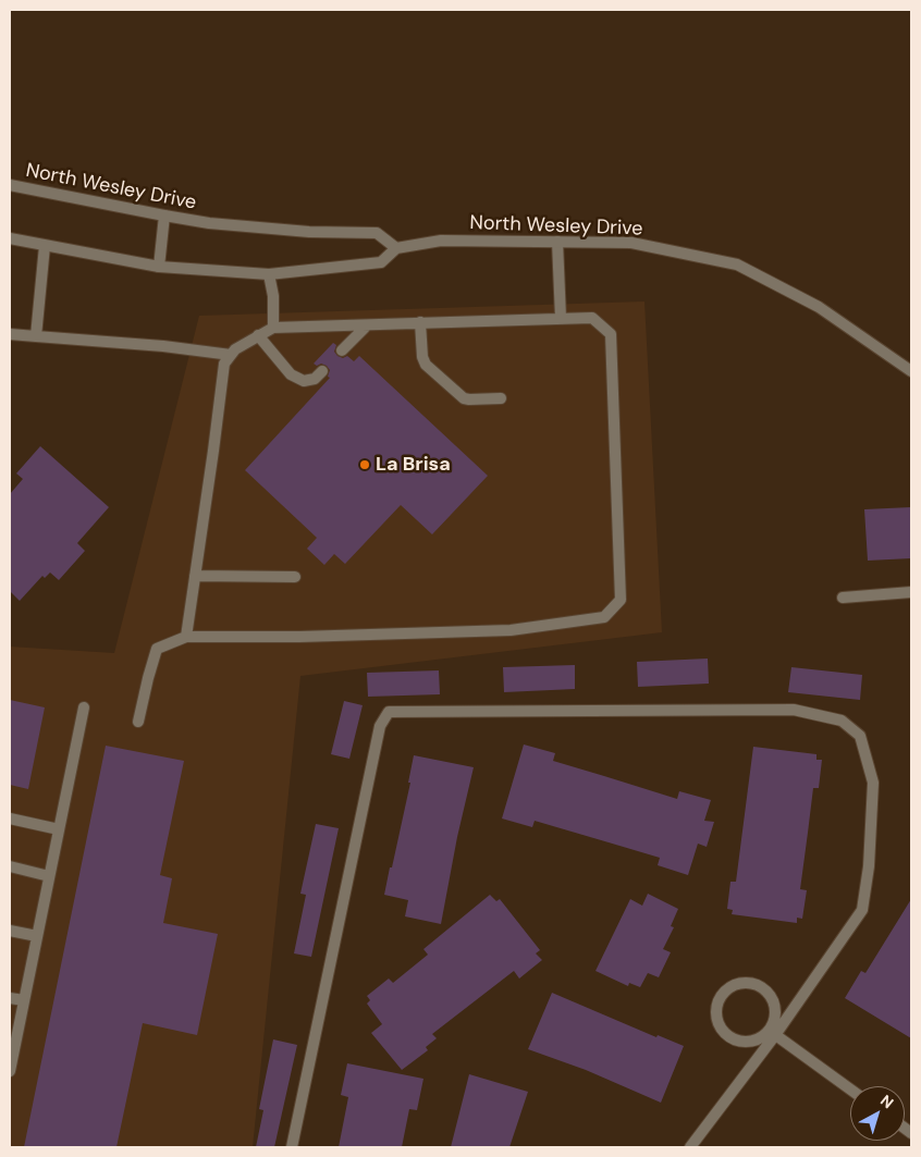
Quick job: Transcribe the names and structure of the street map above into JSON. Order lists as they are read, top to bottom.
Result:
{
  "streets": {
    "street": ["North Wesley Drive"]
  },
  "places": ["La Brisa"],
  "north": "top right"
}
